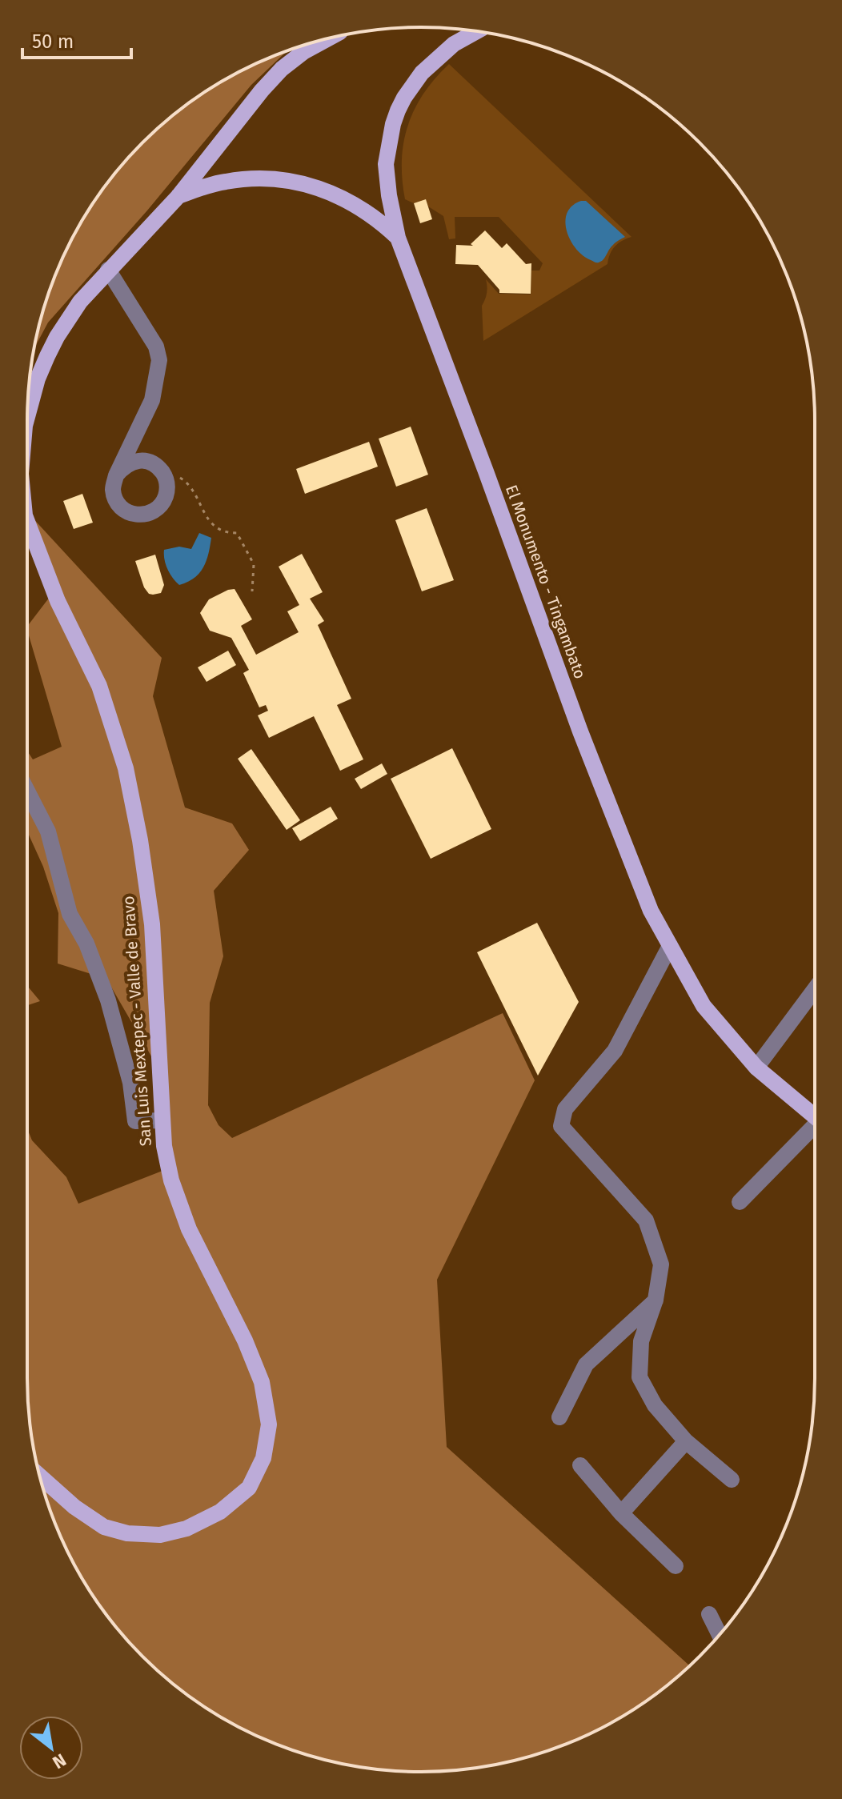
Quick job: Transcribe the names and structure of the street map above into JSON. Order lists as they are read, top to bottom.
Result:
{
  "streets": {
    "main road": ["El Monumento - Tingambato", "San Luis Mextepec - Valle de Bravo"]
  },
  "scale_bar": "50 m",
  "north": "bottom right"
}
